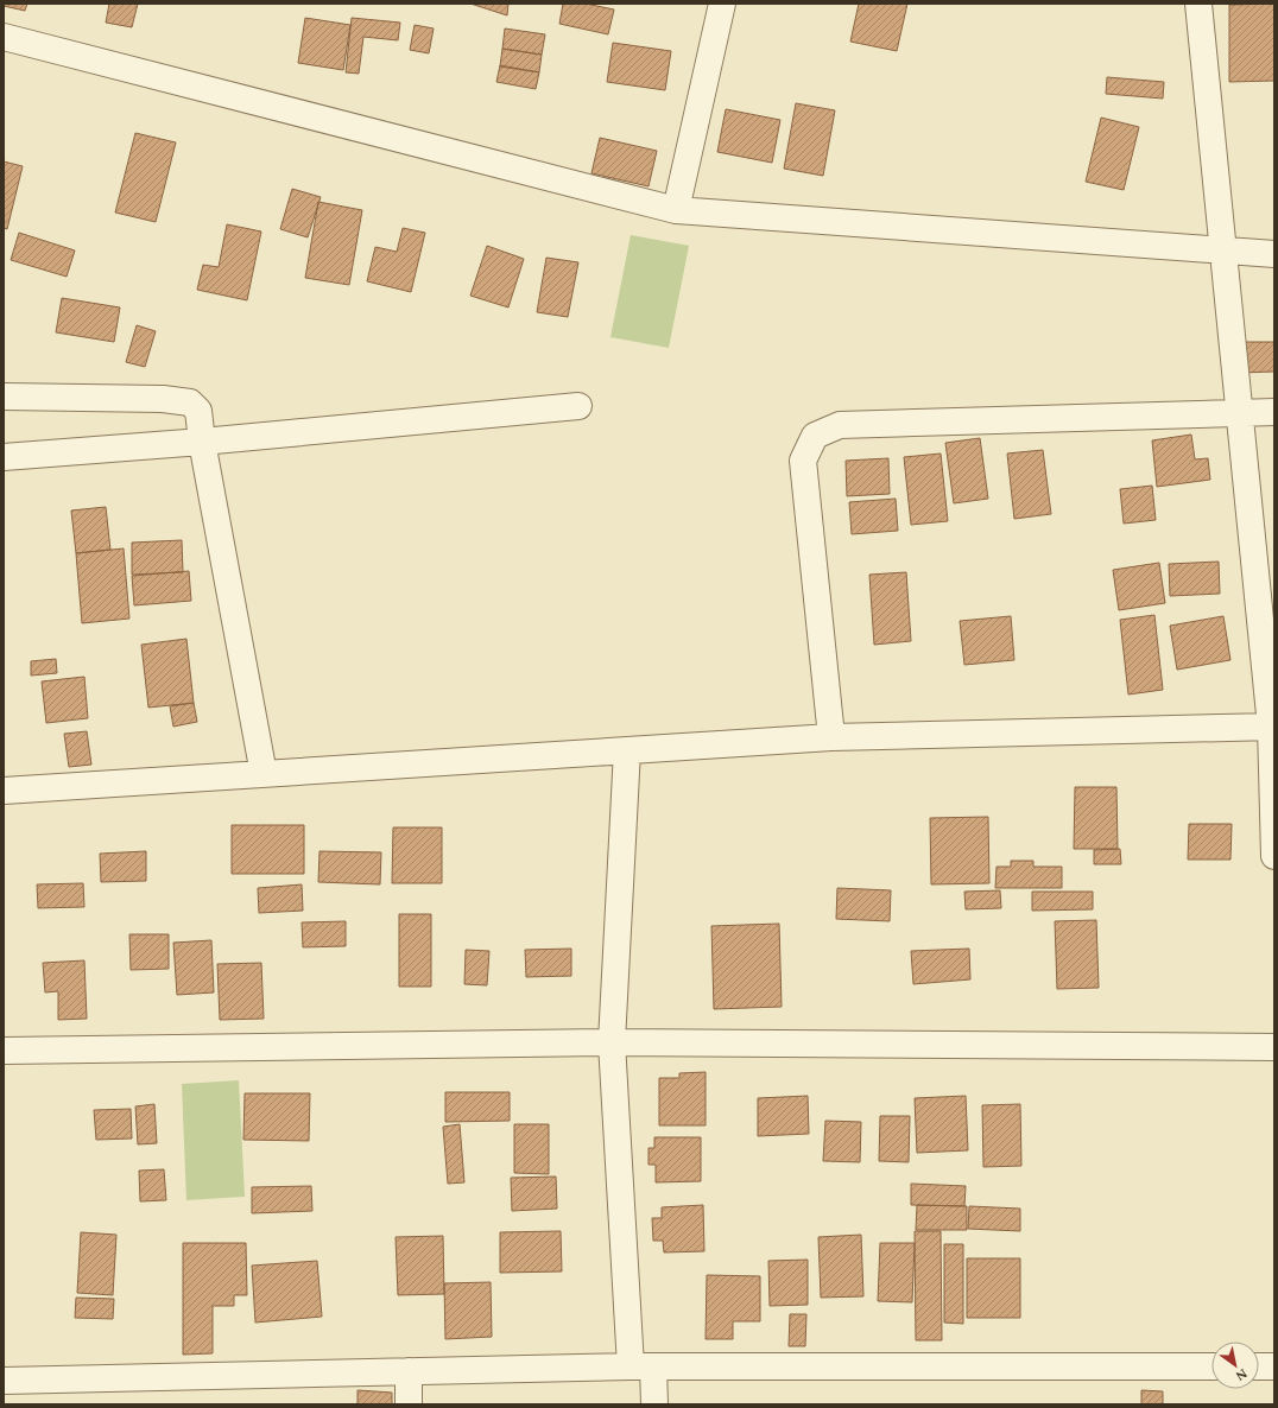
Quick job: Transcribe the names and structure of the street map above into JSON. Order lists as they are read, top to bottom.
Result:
{
  "north": "bottom right"
}
